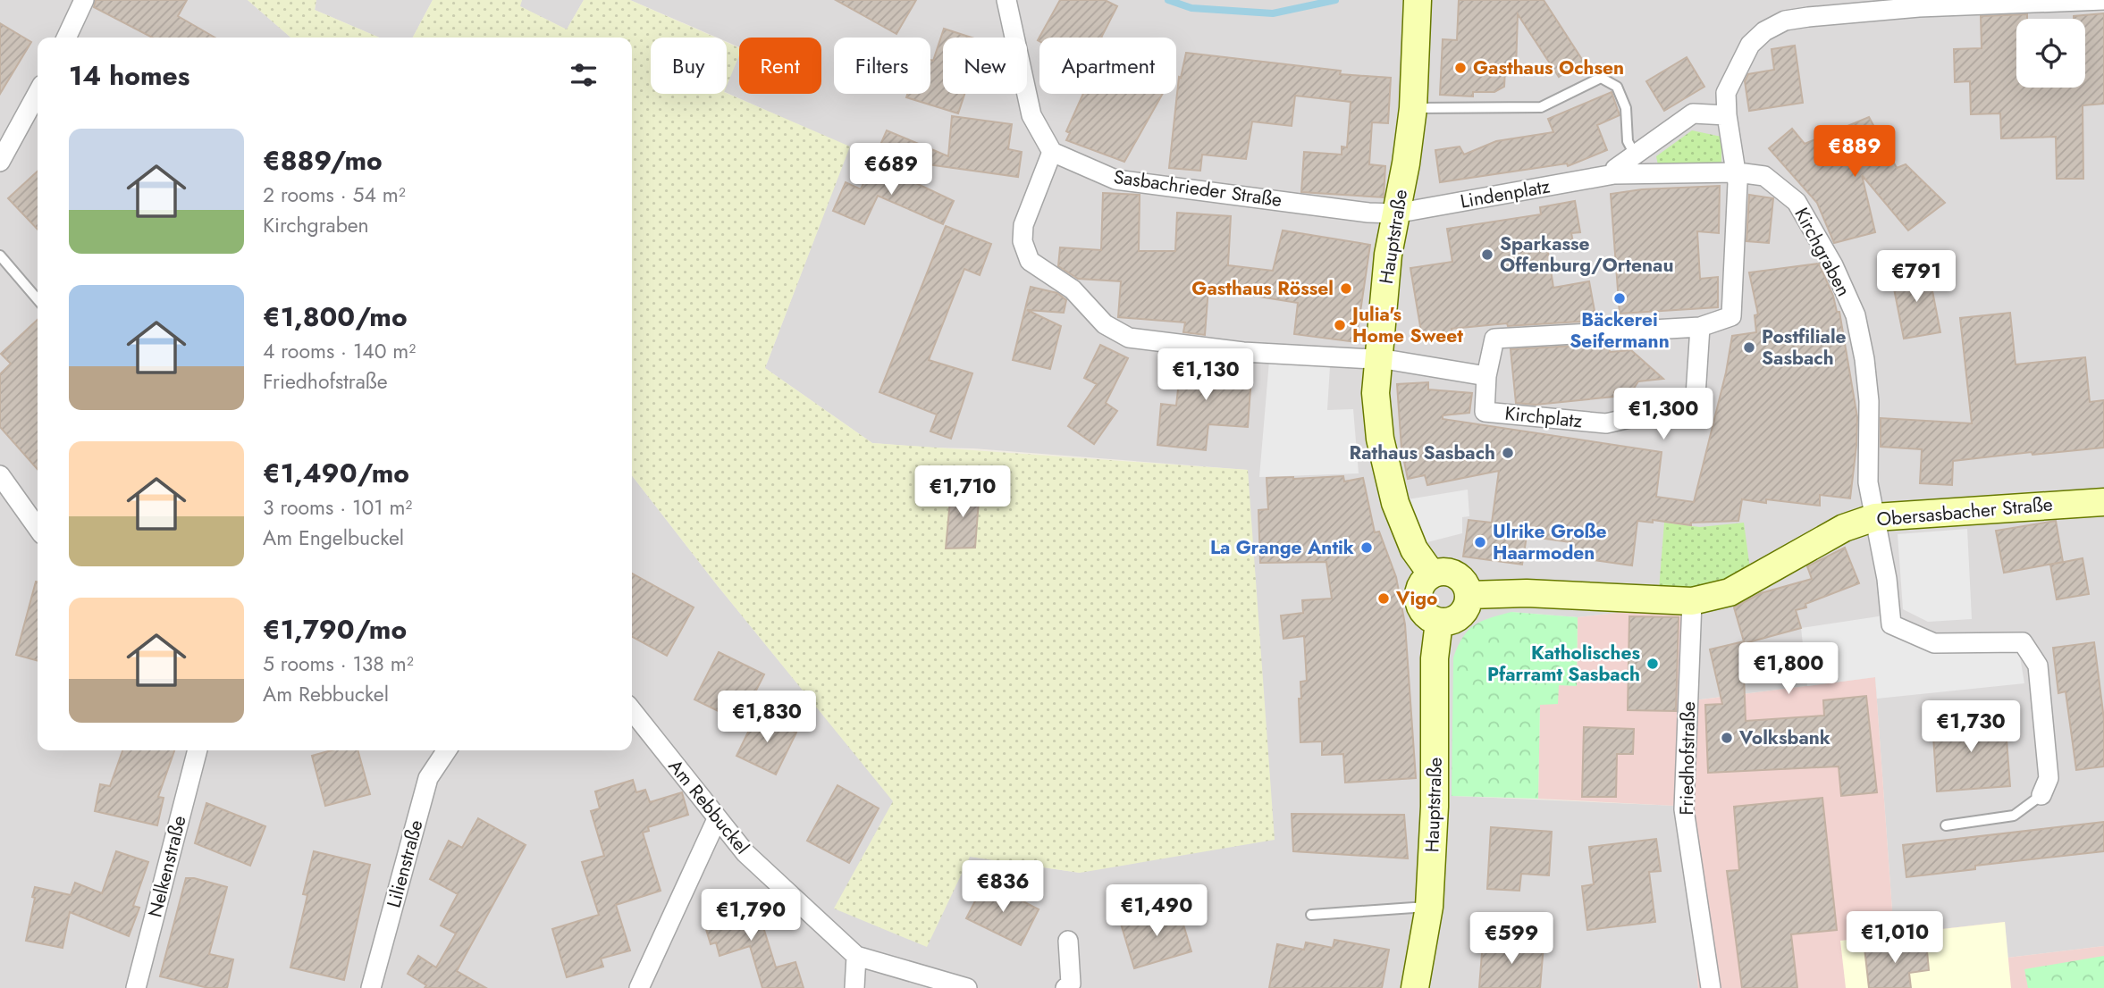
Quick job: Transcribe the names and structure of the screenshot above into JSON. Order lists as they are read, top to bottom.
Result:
{
  "streets": {
    "street": [
      "Sasbachrieder Straße",
      "Lindenplatz",
      "Hauptstraße",
      "Kirchgraben",
      "Kirchplatz",
      "Obersasbacher Straße",
      "Friedhofstraße",
      "Am Rebbuckel",
      "Lilienstraße",
      "Nelkenstraße"
    ]
  },
  "crossings": [
    ["Sasbachrieder Straße", "Lindenplatz"],
    ["Sasbachrieder Straße", "Hauptstraße"],
    ["Lindenplatz", "Hauptstraße"],
    ["Lindenplatz", "Kirchgraben"],
    ["Lindenplatz", "Kirchplatz"],
    ["Hauptstraße", "Obersasbacher Straße"],
    ["Kirchgraben", "Kirchplatz"],
    ["Kirchgraben", "Obersasbacher Straße"],
    ["Obersasbacher Straße", "Friedhofstraße"]
  ],
  "places": [
    "Gasthaus Ochsen",
    "Sparkasse Offenburg/Ortenau",
    "Gasthaus Rössel",
    "Bäckerei Seifermann",
    "Julia's Home Sweet",
    "Postfiliale Sasbach",
    "Rathaus Sasbach",
    "Ulrike Große Haarmoden",
    "La Grange Antik",
    "Vigo",
    "Katholisches Pfarramt Sasbach",
    "Volksbank"
  ],
  "page": {
    "chip": [
      "Buy",
      "Rent",
      "Filters",
      "New",
      "Apartment"
    ],
    "heading": "14 homes",
    "list": [
      {
        "name": "€889/mo",
        "note": "2 rooms · 54 m² · Kirchgraben"
      },
      {
        "name": "€1,800/mo",
        "note": "4 rooms · 140 m² · Friedhofstraße"
      },
      {
        "name": "€1,490/mo",
        "note": "3 rooms · 101 m² · Am Engelbuckel"
      },
      {
        "name": "€1,790/mo",
        "note": "5 rooms · 138 m² · Am Rebbuckel"
      }
    ],
    "price": [
      "€889",
      "€689",
      "€791",
      "€1,130",
      "€1,300",
      "€1,710",
      "€1,800",
      "€1,830",
      "€1,730",
      "€836",
      "€1,490",
      "€1,790",
      "€1,010",
      "€599"
    ]
  }
}
